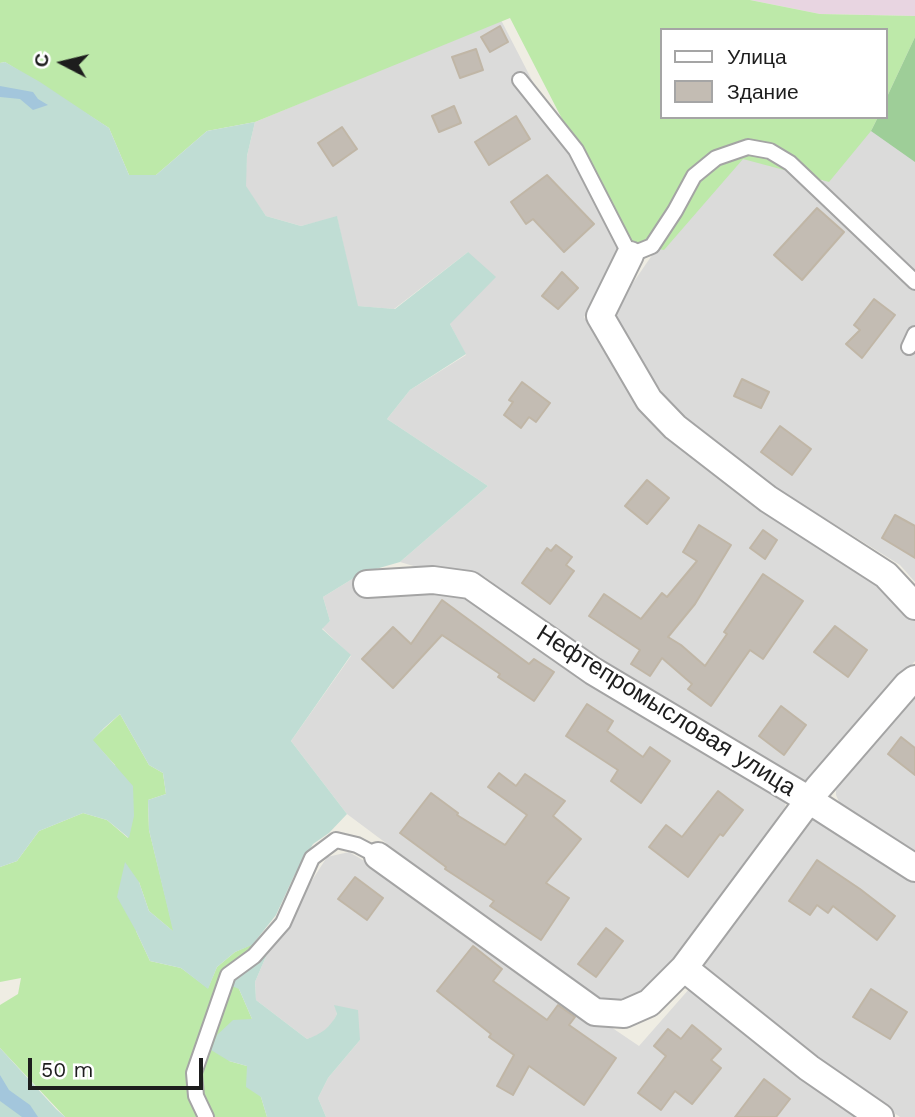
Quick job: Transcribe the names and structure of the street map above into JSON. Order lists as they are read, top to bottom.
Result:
{
  "streets": {
    "street": ["Нефтепромысловая улица"]
  },
  "legend": ["Улица", "Здание"],
  "scale_bar": "50 m",
  "north": "left"
}
